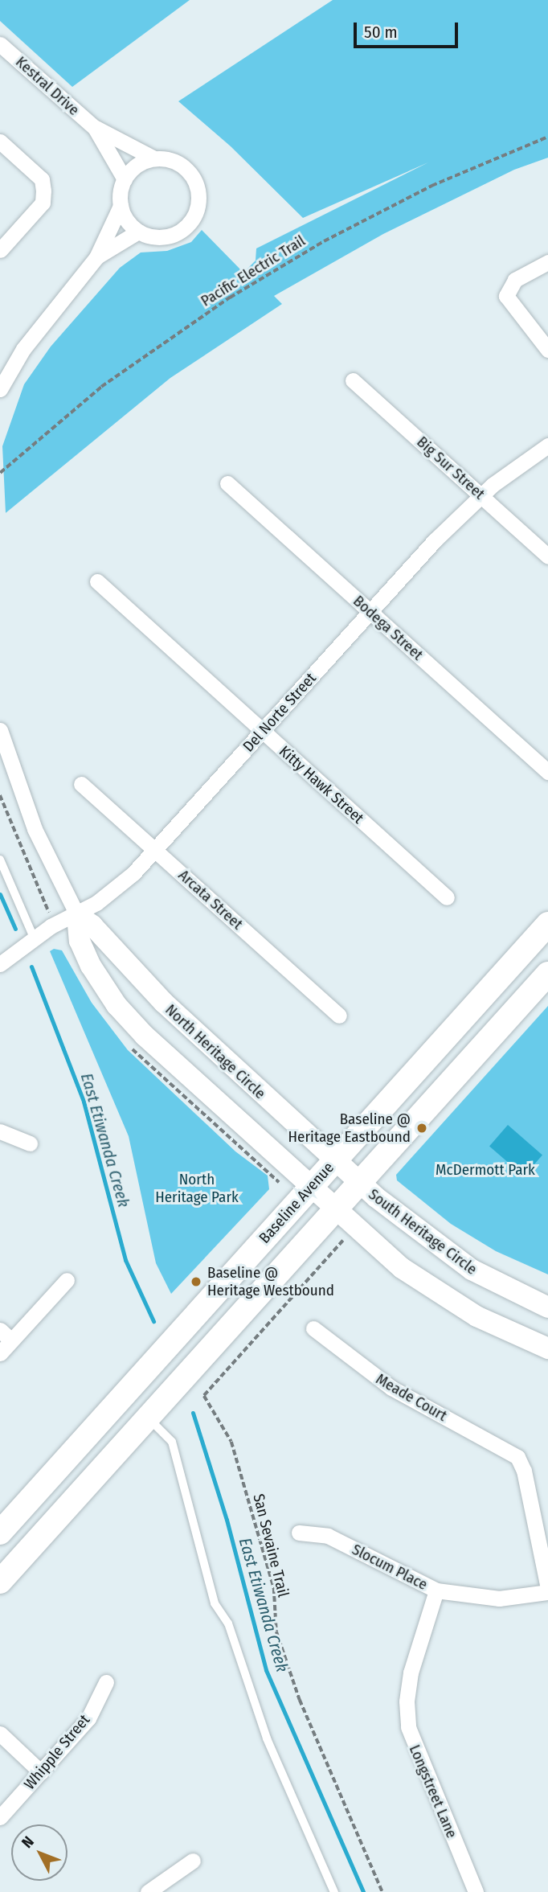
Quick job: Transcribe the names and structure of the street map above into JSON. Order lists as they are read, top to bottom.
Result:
{
  "streets": {
    "main road": ["Baseline Avenue"],
    "street": [
      "Kestral Drive",
      "Big Sur Street",
      "Bodega Street",
      "Del Norte Street",
      "Kitty Hawk Street",
      "Arcata Street",
      "North Heritage Circle",
      "South Heritage Circle",
      "Meade Court",
      "Slocum Place",
      "Whipple Street",
      "Longstreet Lane"
    ],
    "path": ["Pacific Electric Trail", "San Sevaine Trail"]
  },
  "crossings": [
    ["Big Sur Street", "Del Norte Street"],
    ["Bodega Street", "Del Norte Street"],
    ["Del Norte Street", "Kitty Hawk Street"],
    ["Del Norte Street", "Arcata Street"],
    ["Del Norte Street", "North Heritage Circle"],
    ["North Heritage Circle", "Baseline Avenue"],
    ["North Heritage Circle", "South Heritage Circle"],
    ["Meade Court", "Slocum Place"],
    ["Slocum Place", "Longstreet Lane"]
  ],
  "water": ["East Etiwanda Creek"],
  "parks": ["McDermott Park", "North Heritage Park"],
  "places": ["Baseline @ Heritage Eastbound", "Baseline @ Heritage Westbound"],
  "scale_bar": "50 m",
  "north": "top left"
}
